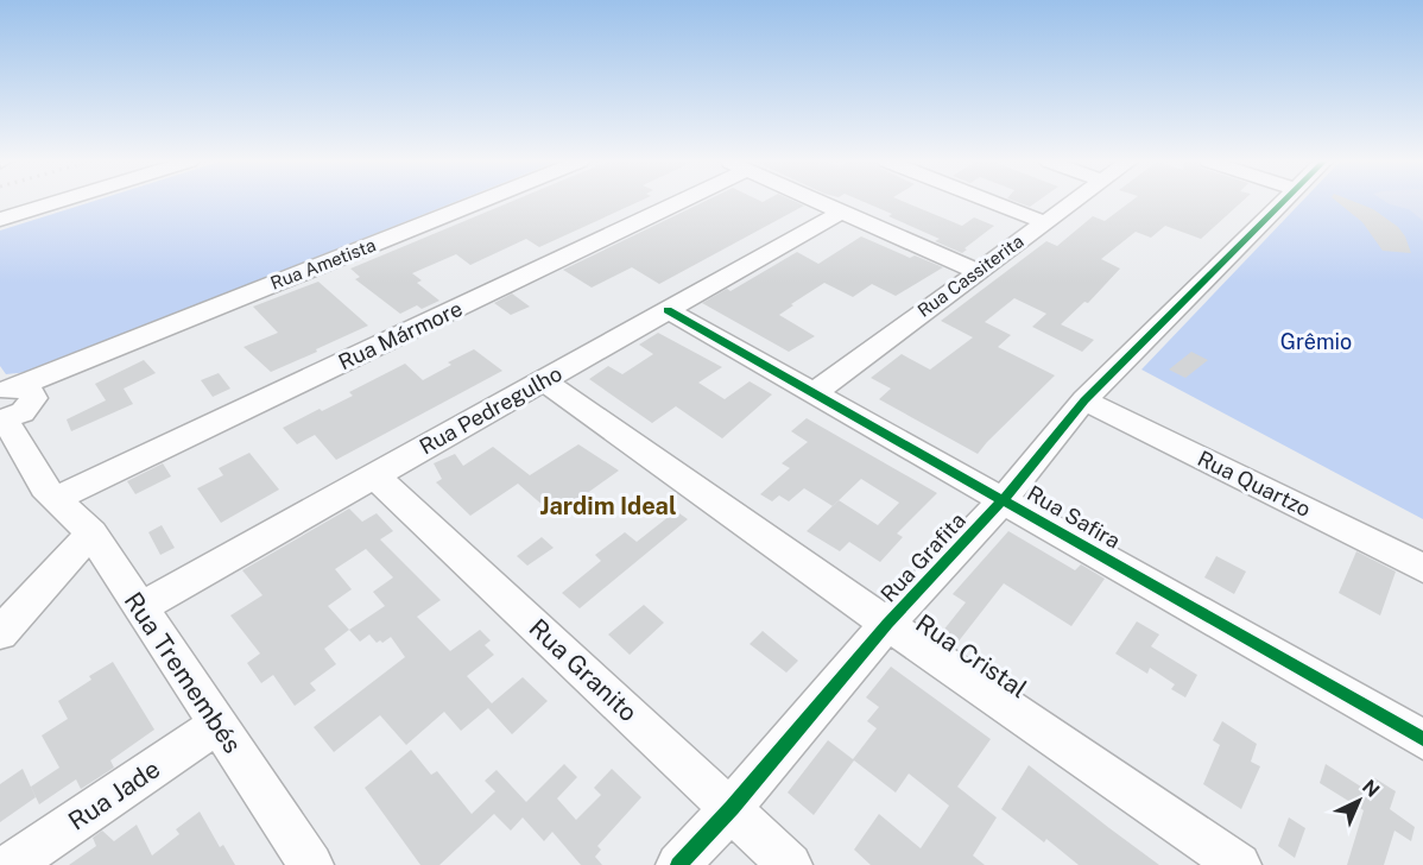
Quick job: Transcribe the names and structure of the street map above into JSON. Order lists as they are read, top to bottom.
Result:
{
  "streets": {
    "street": [
      "Rua Ametista",
      "Rua Cassiterita",
      "Rua Mármore",
      "Rua Pedregulho",
      "Rua Quartzo",
      "Rua Safira",
      "Rua Grafita",
      "Rua Cristal",
      "Rua Granito",
      "Rua Tremembés",
      "Rua Jade"
    ]
  },
  "crossings": [
    ["Rua Ametista", "Rua Tremembés"],
    ["Rua Cassiterita", "Rua Safira"],
    ["Rua Mármore", "Rua Tremembés"],
    ["Rua Pedregulho", "Rua Safira"],
    ["Rua Pedregulho", "Rua Cristal"],
    ["Rua Pedregulho", "Rua Granito"],
    ["Rua Pedregulho", "Rua Tremembés"],
    ["Rua Quartzo", "Rua Grafita"],
    ["Rua Safira", "Rua Grafita"],
    ["Rua Grafita", "Rua Cristal"],
    ["Rua Grafita", "Rua Granito"],
    ["Rua Tremembés", "Rua Jade"]
  ],
  "districts": ["Jardim Ideal"],
  "parks": ["Grêmio"],
  "north": "top right"
}
